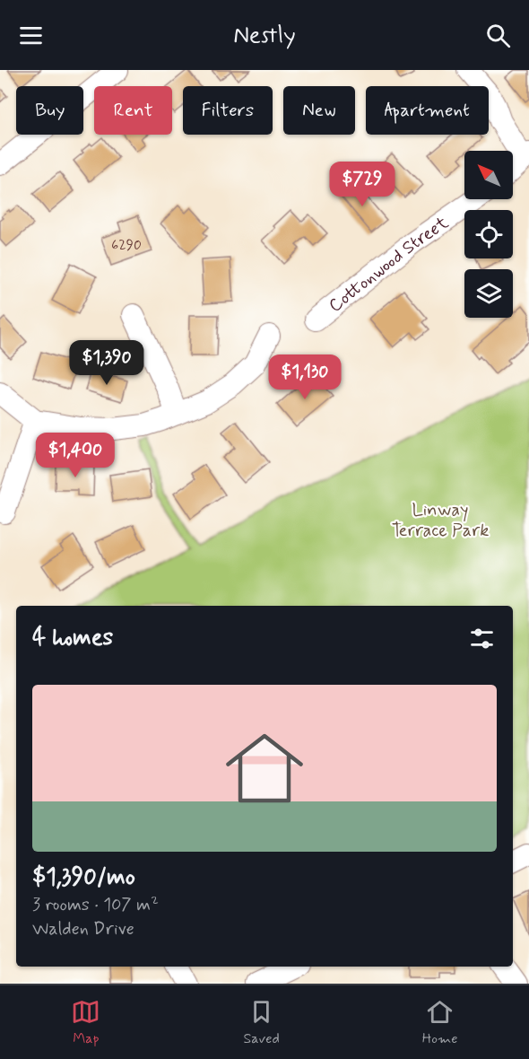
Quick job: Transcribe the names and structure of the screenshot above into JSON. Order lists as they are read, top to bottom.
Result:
{
  "streets": {
    "street": ["Cottonwood Street"]
  },
  "parks": ["Linway Terrace Park"],
  "house_numbers": ["6290"],
  "north": "top left",
  "page": {
    "header": "Nestly",
    "chip": [
      "Buy",
      "Rent",
      "Filters",
      "New",
      "Apartment"
    ],
    "price": [
      "$729",
      "$1,390",
      "$1,130",
      "$1,400"
    ],
    "heading": "4 homes",
    "list": [
      {
        "name": "$1,390/mo",
        "note": "3 rooms · 107 m² · Walden Drive"
      }
    ],
    "tabs": ["Map", "Saved", "Home"]
  }
}
